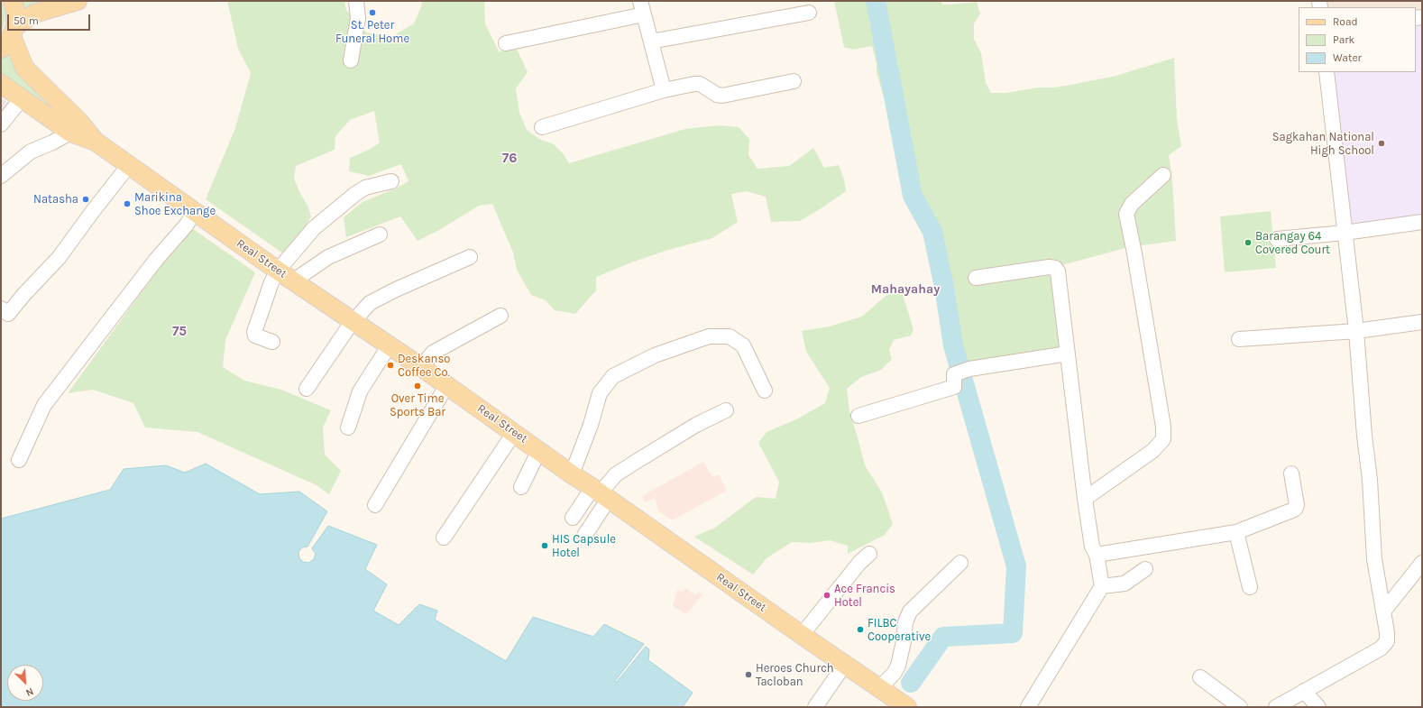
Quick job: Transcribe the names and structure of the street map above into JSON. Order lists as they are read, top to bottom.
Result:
{
  "streets": {
    "main road": ["Real Street"]
  },
  "districts": ["76", "Mahayahay", "75"],
  "places": [
    "St. Peter Funeral Home",
    "Sagkahan National High School",
    "Natasha",
    "Marikina Shoe Exchange",
    "Barangay 64 Covered Court",
    "Deskanso Coffee Co.",
    "Over Time Sports Bar",
    "HIS Capsule Hotel",
    "Ace Francis Hotel",
    "FILBC Cooperative",
    "Heroes Church Tacloban"
  ],
  "legend": ["Road", "Park", "Water"],
  "scale_bar": "50 m",
  "north": "bottom right"
}
